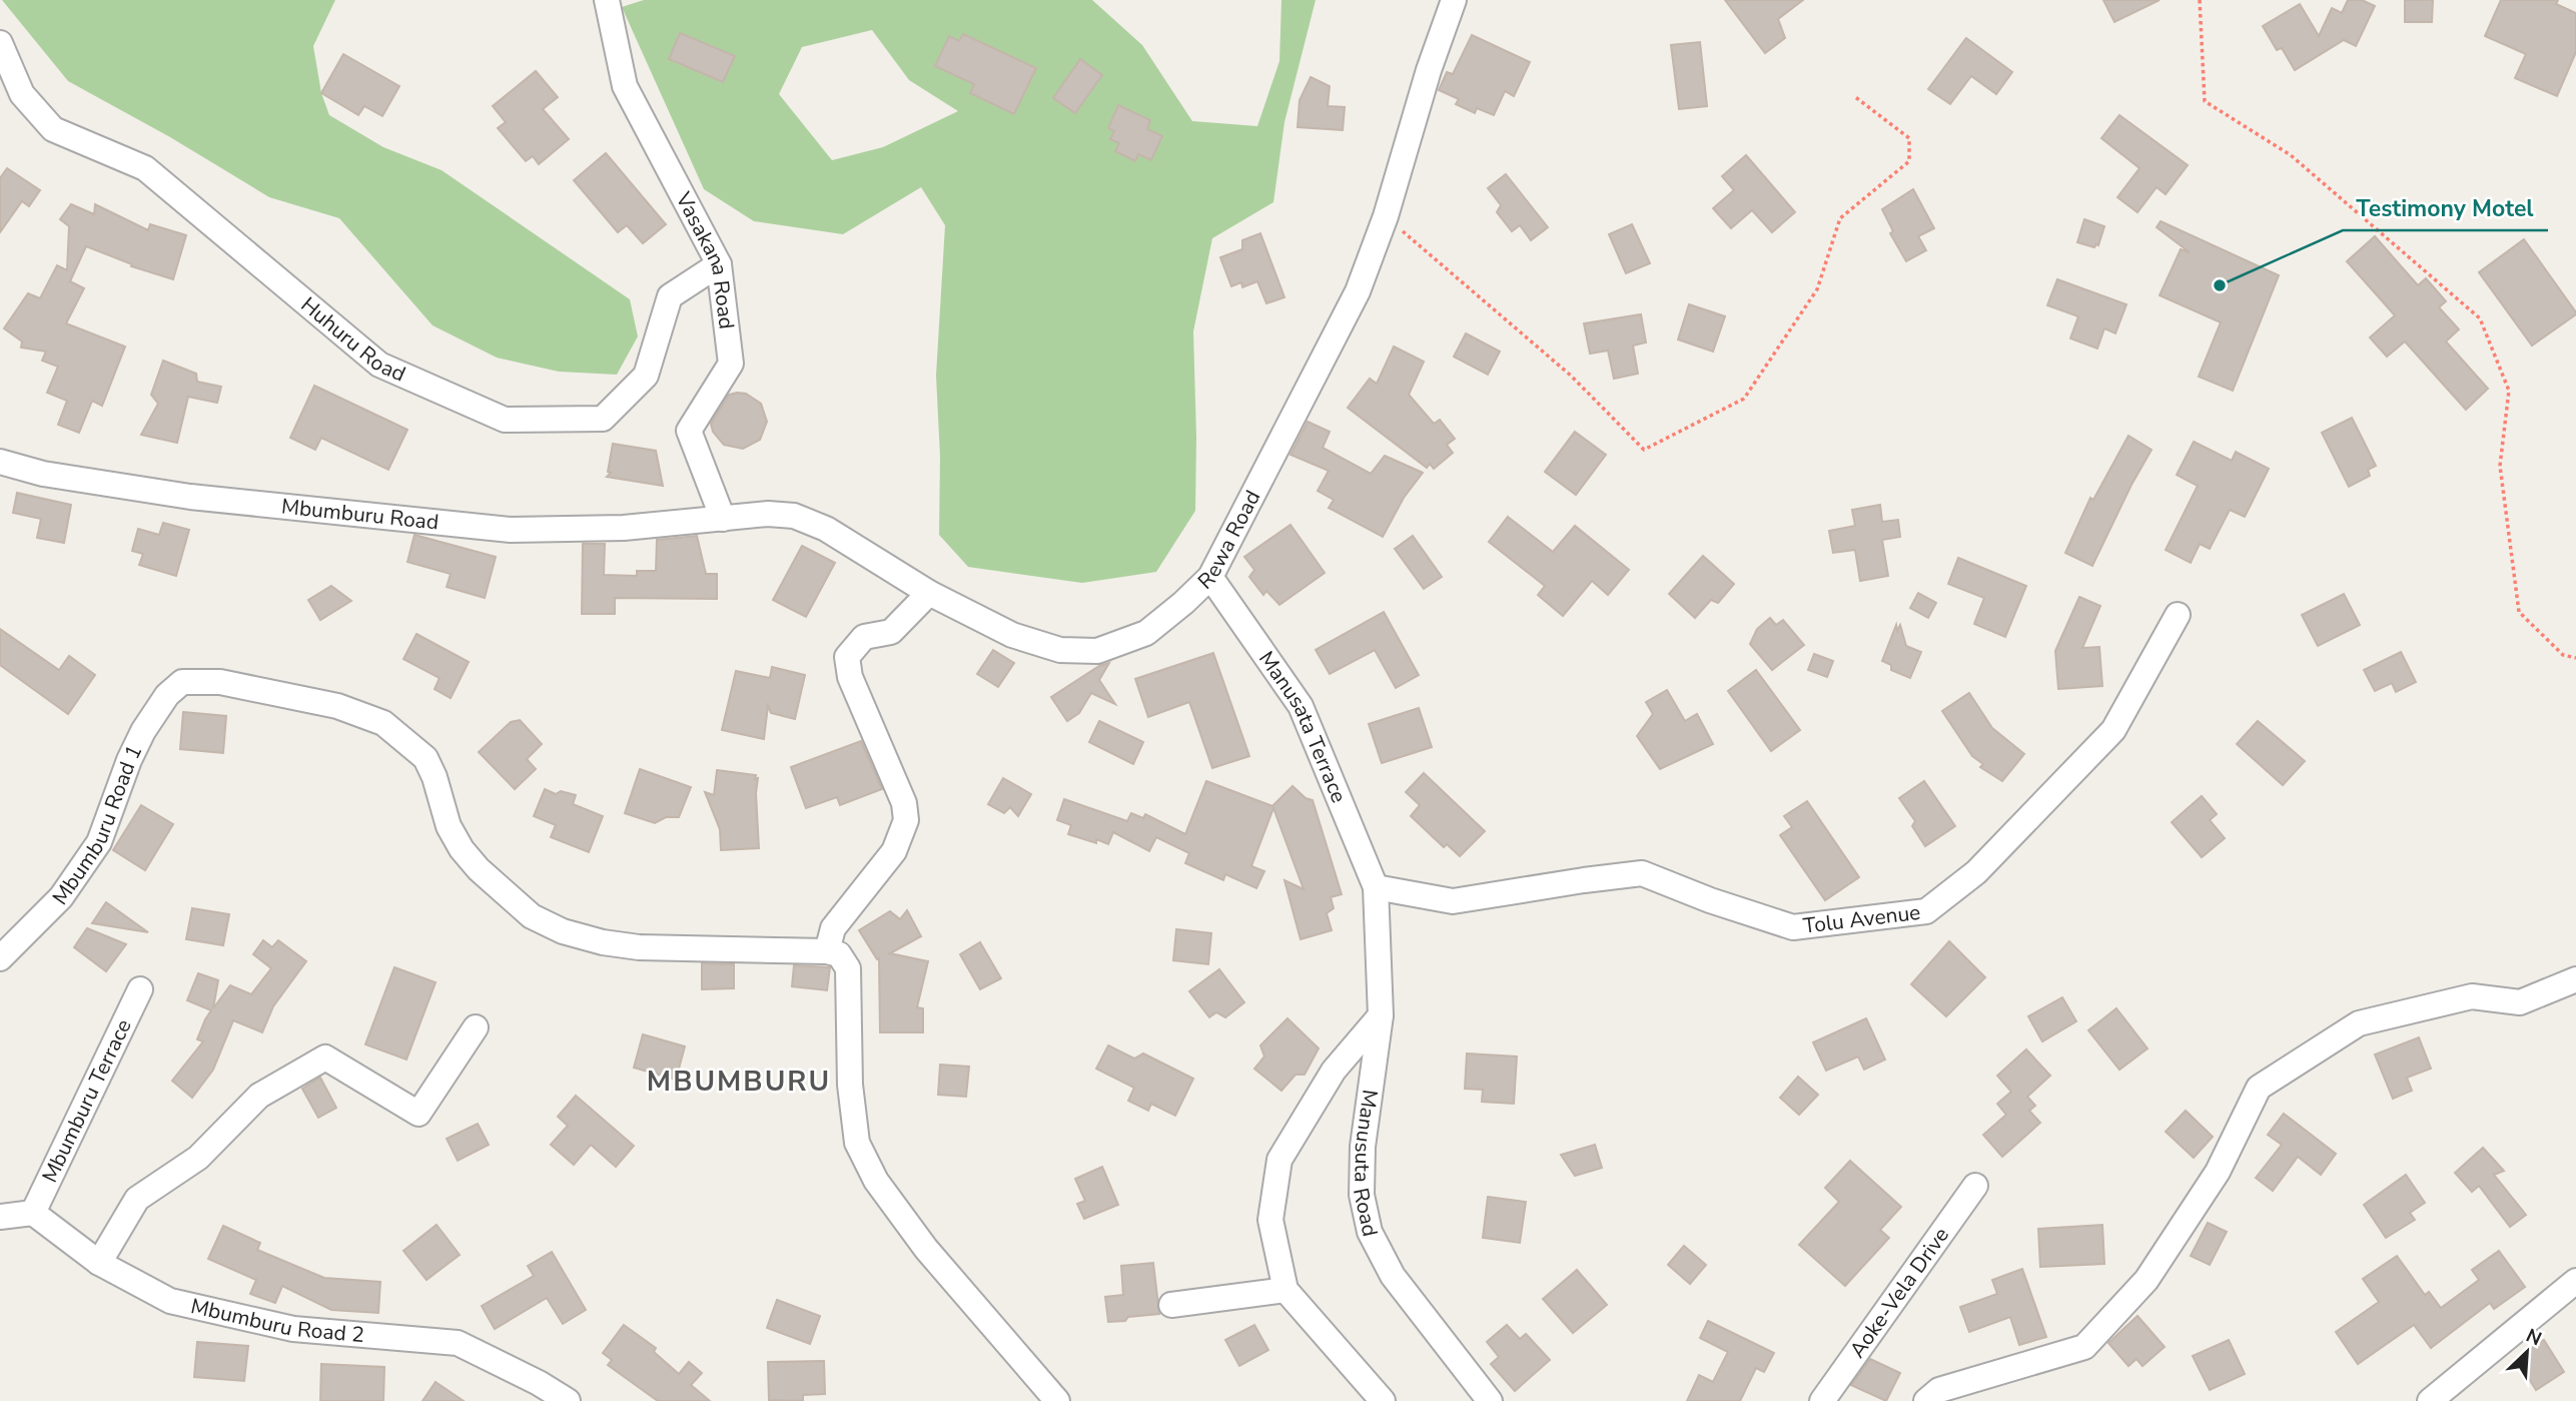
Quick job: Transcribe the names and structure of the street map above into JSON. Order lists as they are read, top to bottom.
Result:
{
  "streets": {
    "street": [
      "Vasakana Road",
      "Huhuru Road",
      "Mbumburu Road",
      "Rewa Road",
      "Manusata Terrace",
      "Mbumburu Road 1",
      "Tolu Avenue",
      "Mbumburu Terrace",
      "Manusuta Road",
      "Aoke-Vela Drive",
      "Mbumburu Road 2"
    ]
  },
  "crossings": [
    ["Vasakana Road", "Huhuru Road"],
    ["Vasakana Road", "Mbumburu Road"],
    ["Vasakana Road", "Rewa Road"],
    ["Mbumburu Road", "Rewa Road"],
    ["Rewa Road", "Manusata Terrace"],
    ["Manusata Terrace", "Tolu Avenue"],
    ["Manusata Terrace", "Manusuta Road"],
    ["Tolu Avenue", "Manusuta Road"],
    ["Mbumburu Terrace", "Mbumburu Road 2"]
  ],
  "districts": ["MBUMBURU"],
  "places": ["Testimony Motel"],
  "north": "top right"
}
